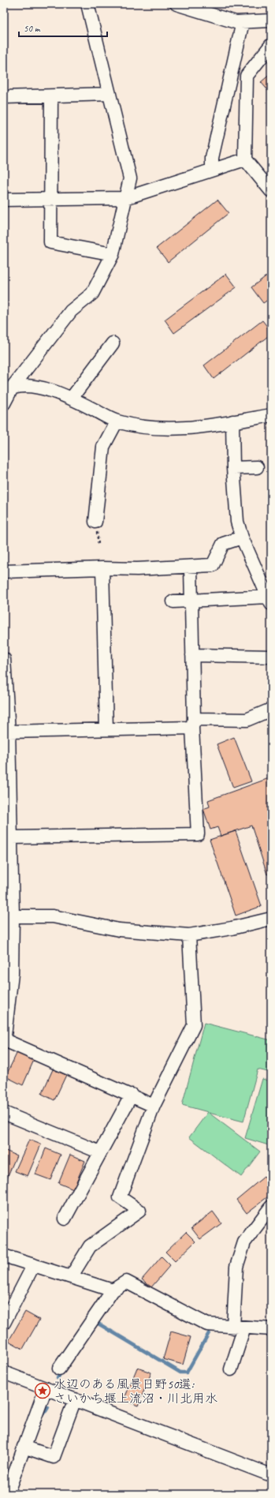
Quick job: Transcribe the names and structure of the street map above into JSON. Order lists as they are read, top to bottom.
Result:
{
  "places": {
    "place": ["水辺のある風景日野50選: さいかち堰上流沼・川北用水"]
  },
  "scale_bar": "50 m"
}
